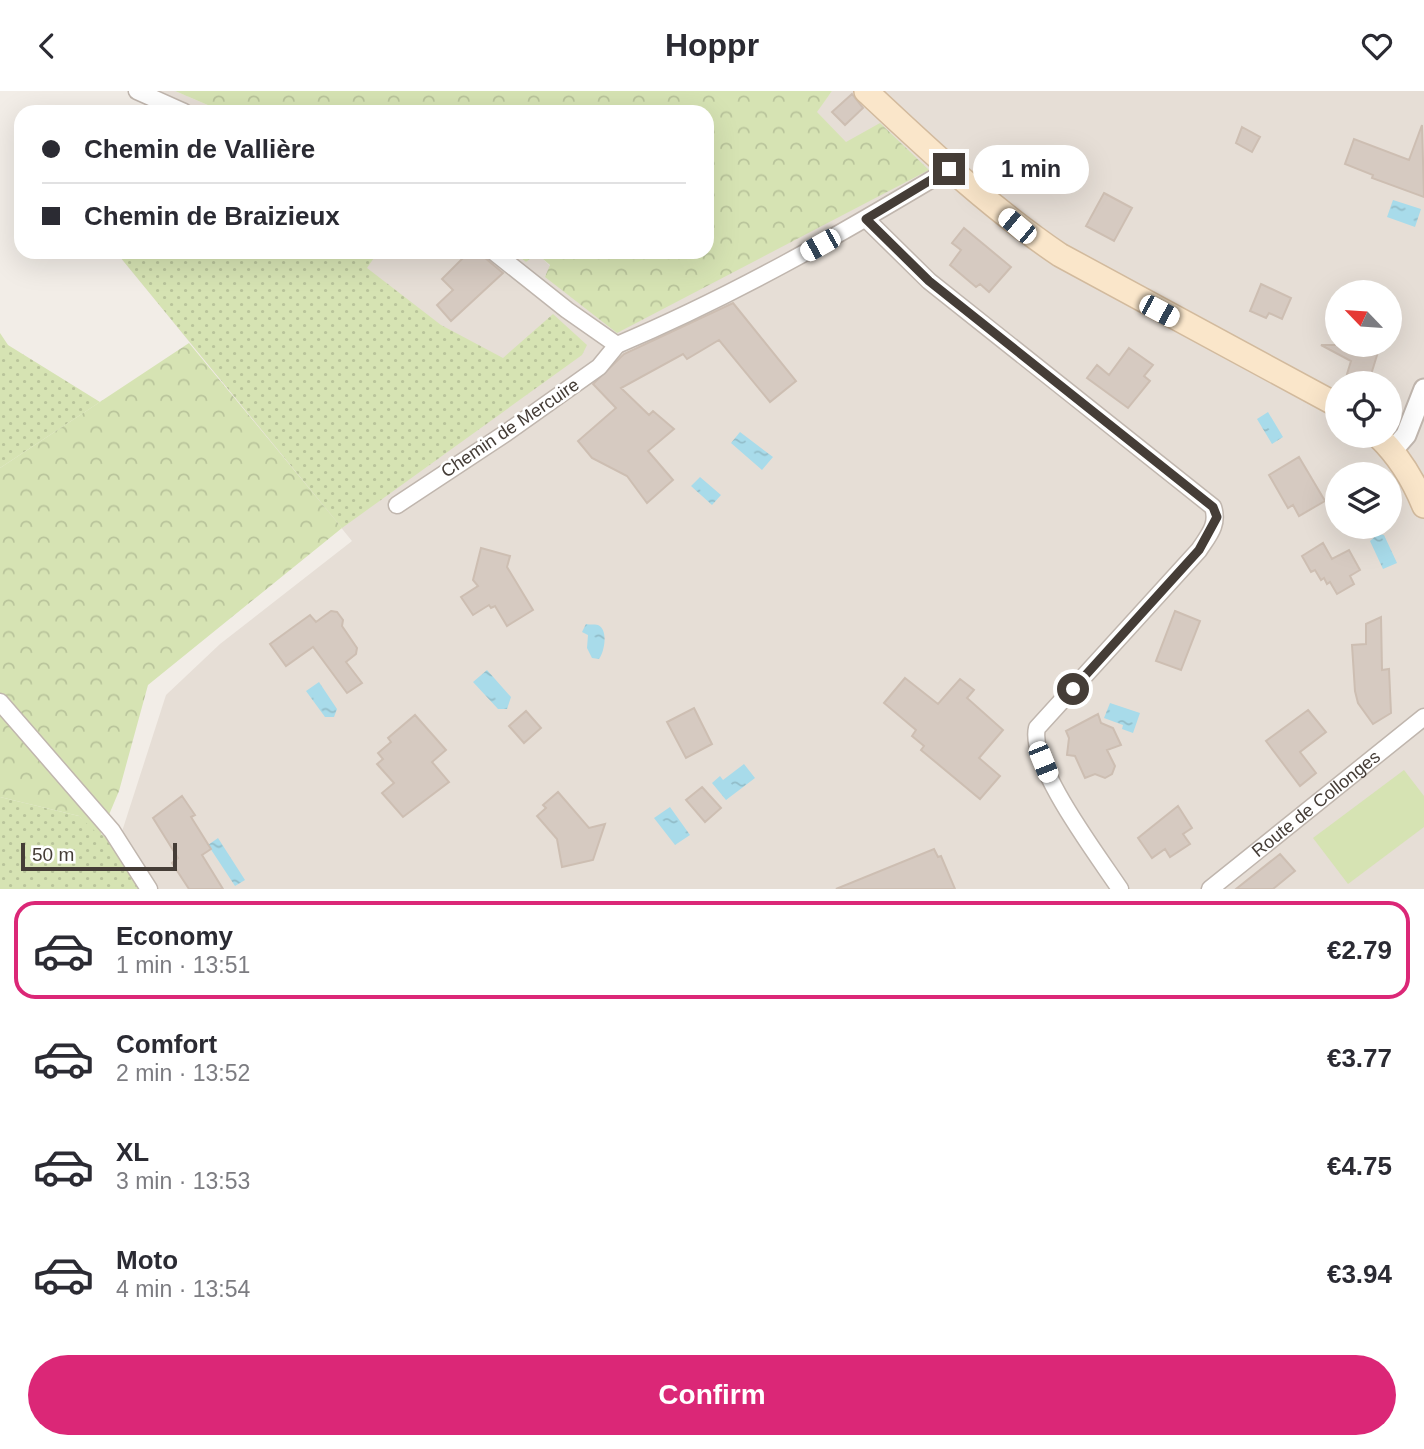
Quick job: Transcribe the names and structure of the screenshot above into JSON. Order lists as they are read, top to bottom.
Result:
{
  "streets": {
    "street": ["Chemin de Mercuire", "Route de Collonges"]
  },
  "scale_bar": "50 m",
  "north": "top left",
  "page": {
    "header": "Hoppr",
    "banner": ["Chemin de Vallière", "Chemin de Braizieux"],
    "bubble": "1 min",
    "scale": "50 m",
    "list": [
      {
        "name": "Economy",
        "note": "1 min · 13:51",
        "value": "€2.79"
      },
      {
        "name": "Comfort",
        "note": "2 min · 13:52",
        "value": "€3.77"
      },
      {
        "name": "XL",
        "note": "3 min · 13:53",
        "value": "€4.75"
      },
      {
        "name": "Moto",
        "note": "4 min · 13:54",
        "value": "€3.94"
      }
    ],
    "buttons": "Confirm"
  }
}
